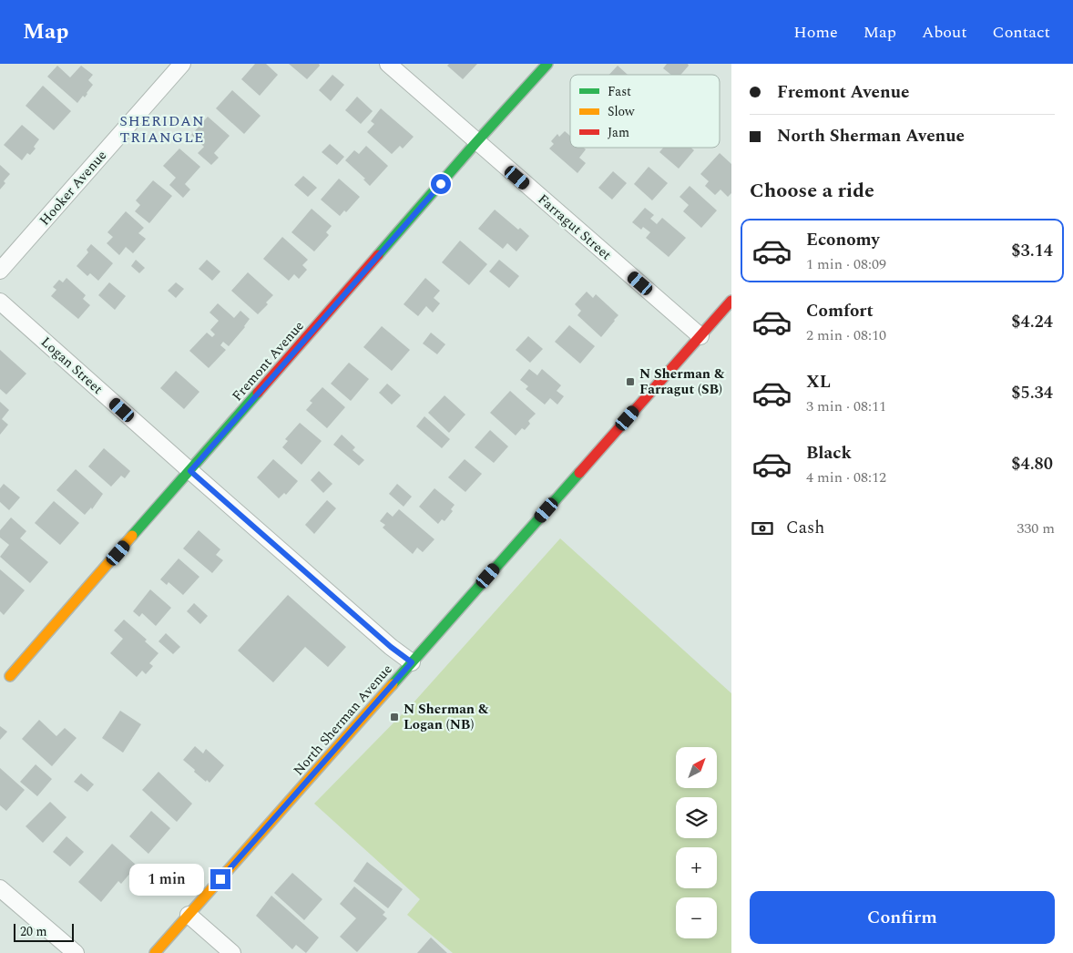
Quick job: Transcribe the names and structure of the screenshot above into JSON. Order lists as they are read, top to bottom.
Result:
{
  "streets": {
    "street": [
      "Hooker Avenue",
      "Farragut Street",
      "Fremont Avenue",
      "Logan Street",
      "North Sherman Avenue"
    ]
  },
  "crossings": [
    ["Farragut Street", "Fremont Avenue"],
    ["Farragut Street", "North Sherman Avenue"],
    ["Fremont Avenue", "Logan Street"],
    ["Logan Street", "North Sherman Avenue"]
  ],
  "districts": ["SHERIDAN TRIANGLE"],
  "places": {
    "transit": ["N Sherman & Farragut (SB)", "N Sherman & Logan (NB)"]
  },
  "legend": ["Fast", "Slow", "Jam"],
  "scale_bar": "20 m",
  "north": "top right",
  "page": {
    "header": "Map",
    "nav": [
      "Home",
      "Map",
      "About",
      "Contact"
    ],
    "banner": ["Fremont Avenue", "North Sherman Avenue"],
    "heading": "Choose a ride",
    "list": [
      {
        "name": "Economy",
        "note": "1 min · 08:09",
        "value": "$3.14"
      },
      {
        "name": "Comfort",
        "note": "2 min · 08:10",
        "value": "$4.24"
      },
      {
        "name": "XL",
        "note": "3 min · 08:11",
        "value": "$5.34"
      },
      {
        "name": "Black",
        "note": "4 min · 08:12",
        "value": "$4.80"
      }
    ],
    "pay": ["Cash", "330 m"],
    "map_buttons": ["+", "−"],
    "bubble": "1 min",
    "buttons": "Confirm",
    "scale": "20 m"
  }
}
